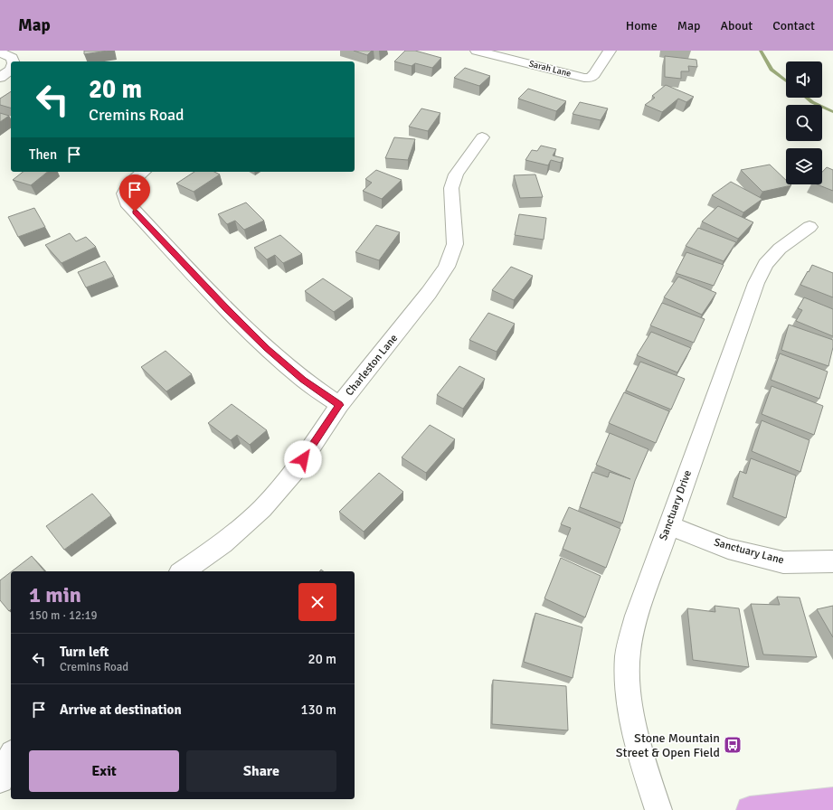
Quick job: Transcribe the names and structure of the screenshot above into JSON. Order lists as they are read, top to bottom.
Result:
{
  "streets": {
    "street": [
      "Sarah Lane",
      "Charleston Lane",
      "Sanctuary Drive",
      "Sanctuary Lane"
    ]
  },
  "crossings": [
    ["Sanctuary Drive", "Sanctuary Lane"]
  ],
  "places": {
    "bus stop": ["Stone Mountain Street & Open Field"]
  },
  "page": {
    "header": "Map",
    "nav": [
      "Home",
      "Map",
      "About",
      "Contact"
    ],
    "turn": ["20 m", "Cremins Road"],
    "then": "Then",
    "heading": ["1 min", "150 m · 12:19"],
    "list": [
      {
        "name": "Turn left",
        "note": "Cremins Road",
        "value": "20 m"
      },
      {
        "name": "Arrive at destination",
        "value": "130 m"
      }
    ],
    "buttons": ["Exit", "Share"]
  }
}
